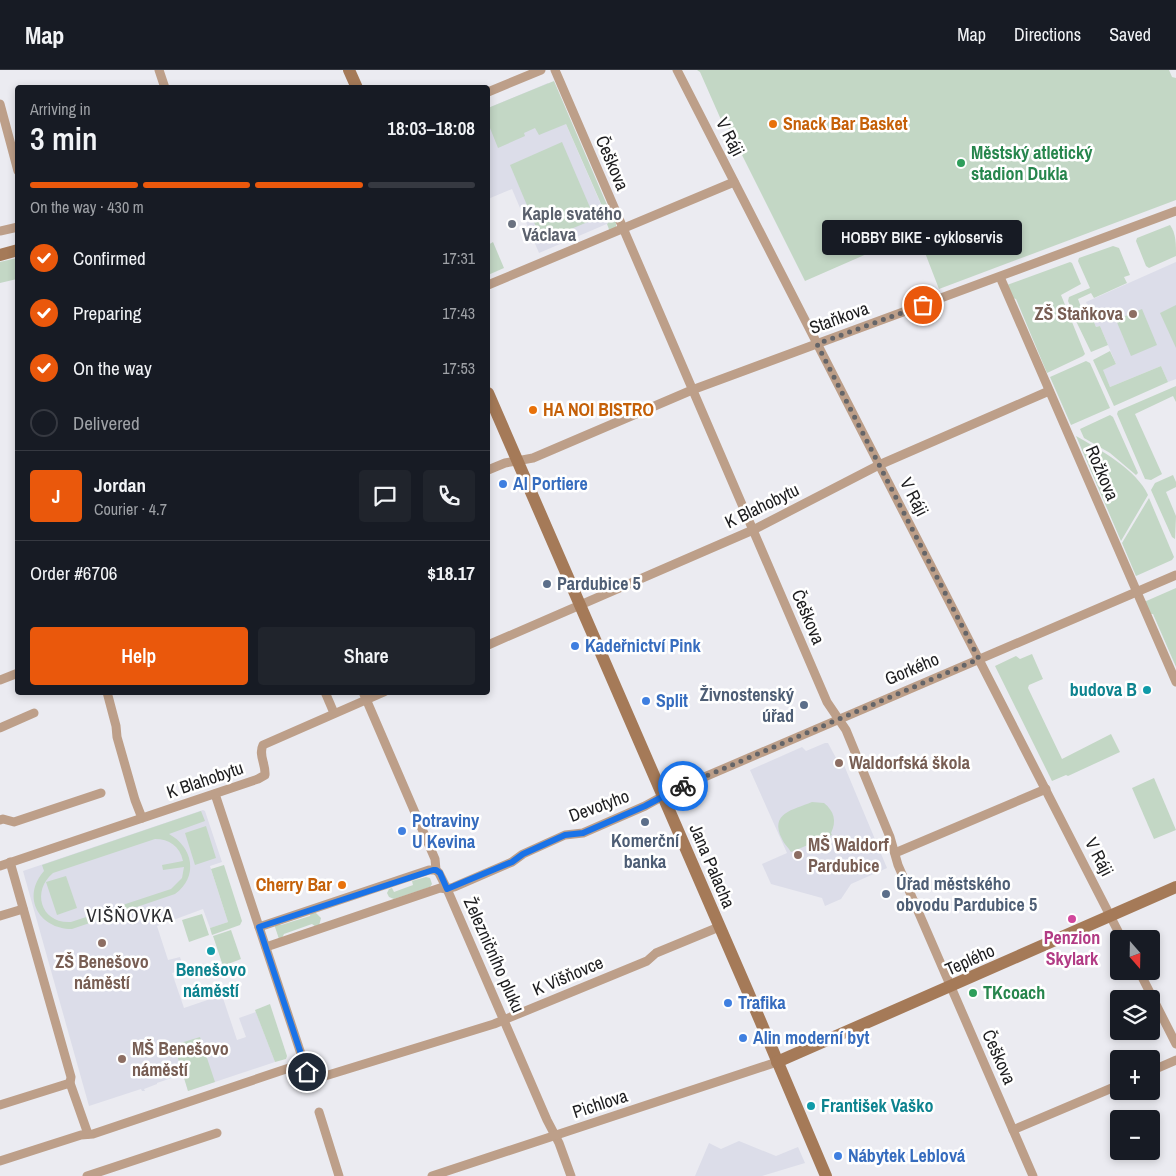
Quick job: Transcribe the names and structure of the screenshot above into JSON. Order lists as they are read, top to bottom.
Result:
{
  "streets": {
    "main road": ["Jana Palacha", "Teplého"],
    "street": [
      "V Ráji",
      "Češkova",
      "Staňkova",
      "Rožkova",
      "K Blahobytu",
      "Gorkého",
      "Devotyho",
      "Železničního pluku",
      "K Višňovce",
      "Pichlova"
    ]
  },
  "crossings": [
    ["V Ráji", "Staňkova"],
    ["V Ráji", "K Blahobytu"],
    ["V Ráji", "Gorkého"],
    ["V Ráji", "Teplého"],
    ["Češkova", "Staňkova"],
    ["Češkova", "K Blahobytu"],
    ["Češkova", "Gorkého"],
    ["Češkova", "Teplého"],
    ["Staňkova", "Rožkova"],
    ["Staňkova", "Jana Palacha"],
    ["Rožkova", "K Blahobytu"],
    ["Rožkova", "Gorkého"],
    ["K Blahobytu", "Jana Palacha"],
    ["K Blahobytu", "Železničního pluku"],
    ["Gorkého", "Devotyho"],
    ["Gorkého", "Jana Palacha"],
    ["Devotyho", "Jana Palacha"],
    ["Devotyho", "Železničního pluku"],
    ["Jana Palacha", "Teplého"],
    ["Jana Palacha", "K Višňovce"],
    ["Jana Palacha", "Pichlova"],
    ["Železničního pluku", "K Višňovce"],
    ["Železničního pluku", "Pichlova"],
    ["Teplého", "Pichlova"]
  ],
  "districts": ["VIŠŇOVKA"],
  "places": [
    "Snack Bar Basket",
    "Městský atletický stadion Dukla",
    "Kaple svatého Václava",
    "HOBBY BIKE - cykloservis",
    "ZŠ Staňkova",
    "HA NOI BISTRO",
    "Al Portiere",
    "Pardubice 5",
    "Kadeřnictví Pink",
    "budova B",
    "Split",
    "Živnostenský úřad",
    "Waldorfská škola",
    "Komerční banka",
    "Potraviny U Kevina",
    "MŠ Waldorf Pardubice",
    "Cherry Bar",
    "Úřad městského obvodu Pardubice 5",
    "Penzion Skylark",
    "ZŠ Benešovo náměstí",
    "Benešovo náměstí",
    "TKcoach",
    "Trafika",
    "Alin moderní byt",
    "MŠ Benešovo náměstí",
    "František Vaško",
    "Nábytek Leblová"
  ],
  "north": "bottom",
  "page": {
    "header": "Map",
    "nav": ["Map", "Directions", "Saved"],
    "heading": ["3 min", "Arriving in", "18:03–18:08"],
    "panel": [
      "Jordan",
      "Courier · 4.7",
      "Order #6706",
      "$18.17"
    ],
    "bar": "On the way · 430 m",
    "bubble": "HOBBY BIKE - cykloservis",
    "list": [
      ["Confirmed", "17:31"],
      ["Preparing", "17:43"],
      ["On the way", "17:53"],
      "Delivered"
    ],
    "round": "J",
    "buttons": ["Help", "Share"],
    "map_buttons": ["+", "−"]
  }
}
